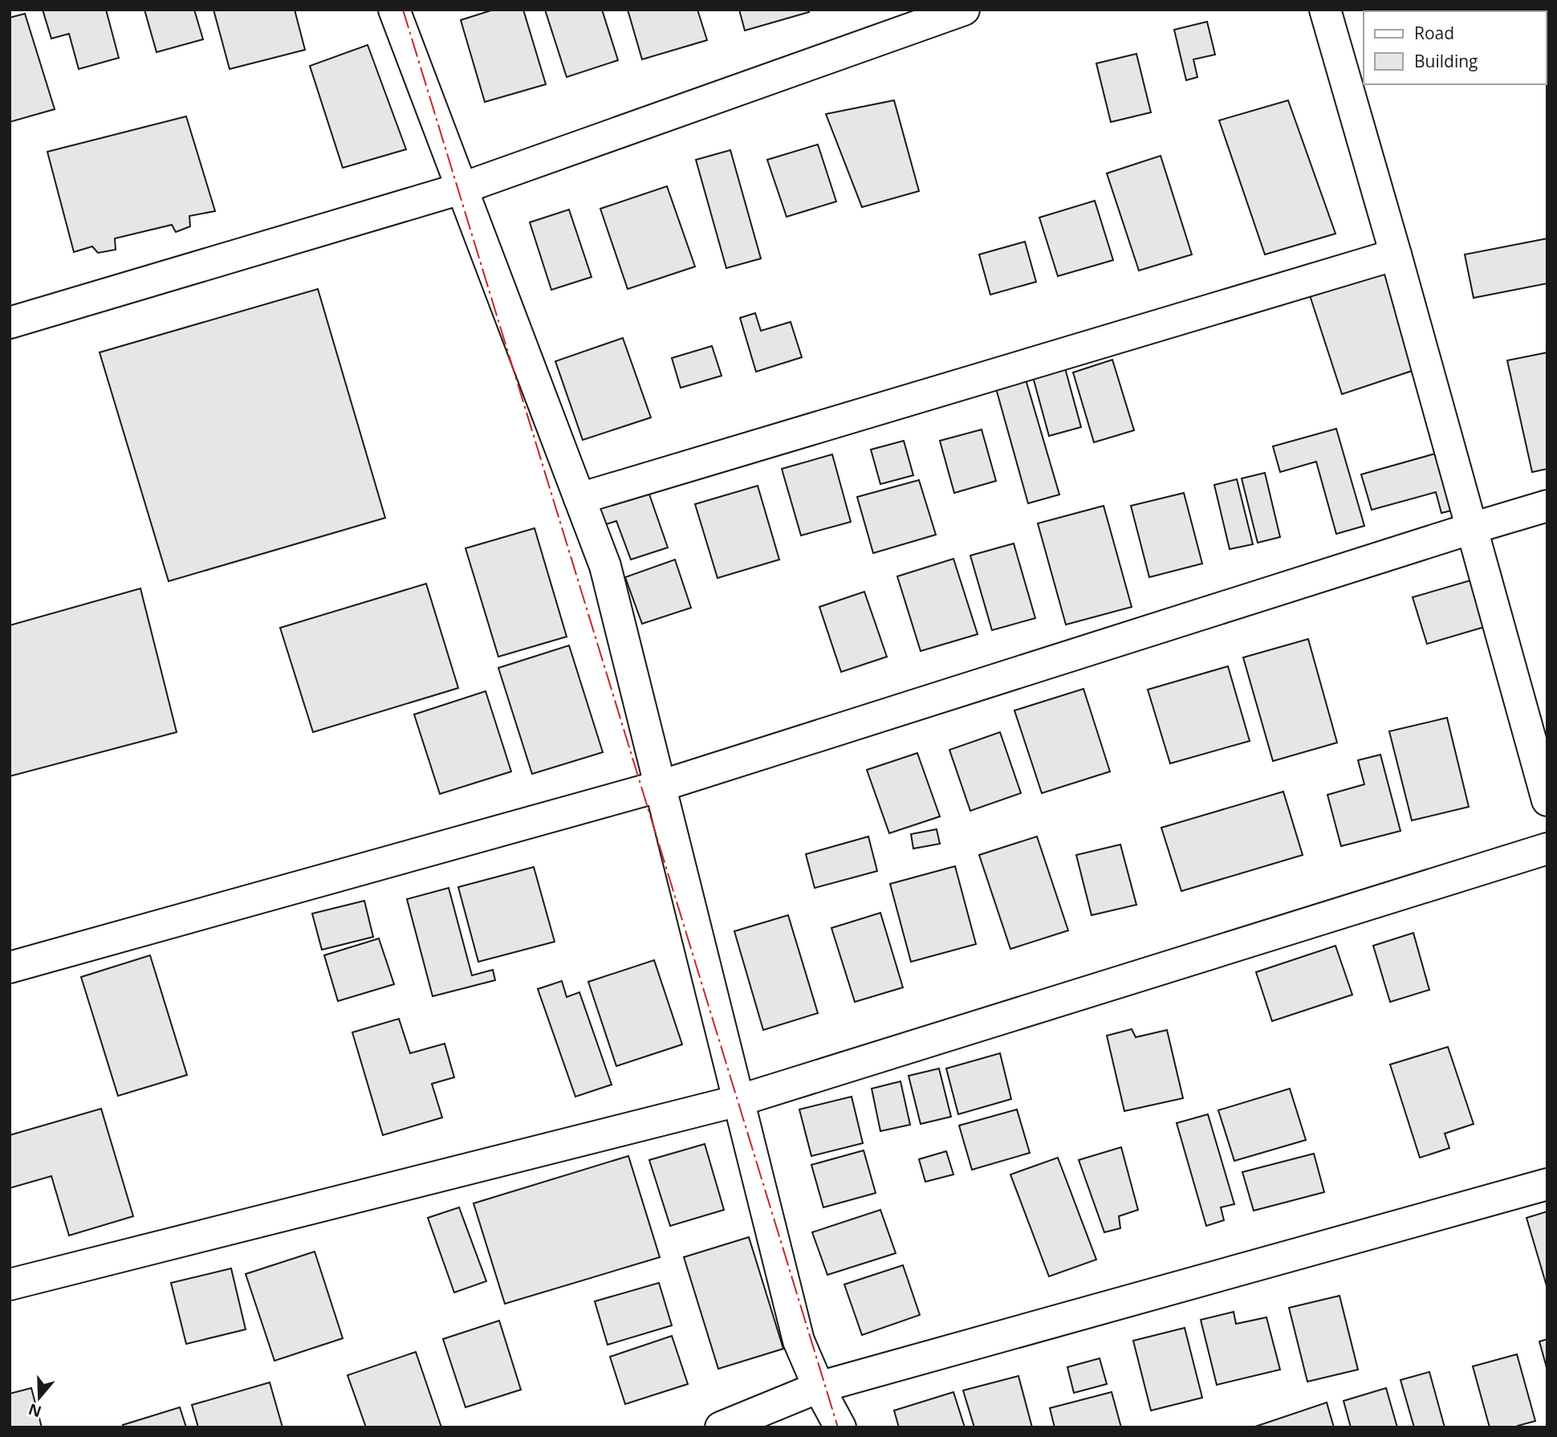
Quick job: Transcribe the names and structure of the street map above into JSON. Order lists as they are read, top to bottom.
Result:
{
  "legend": ["Road", "Building"],
  "north": "bottom"
}
